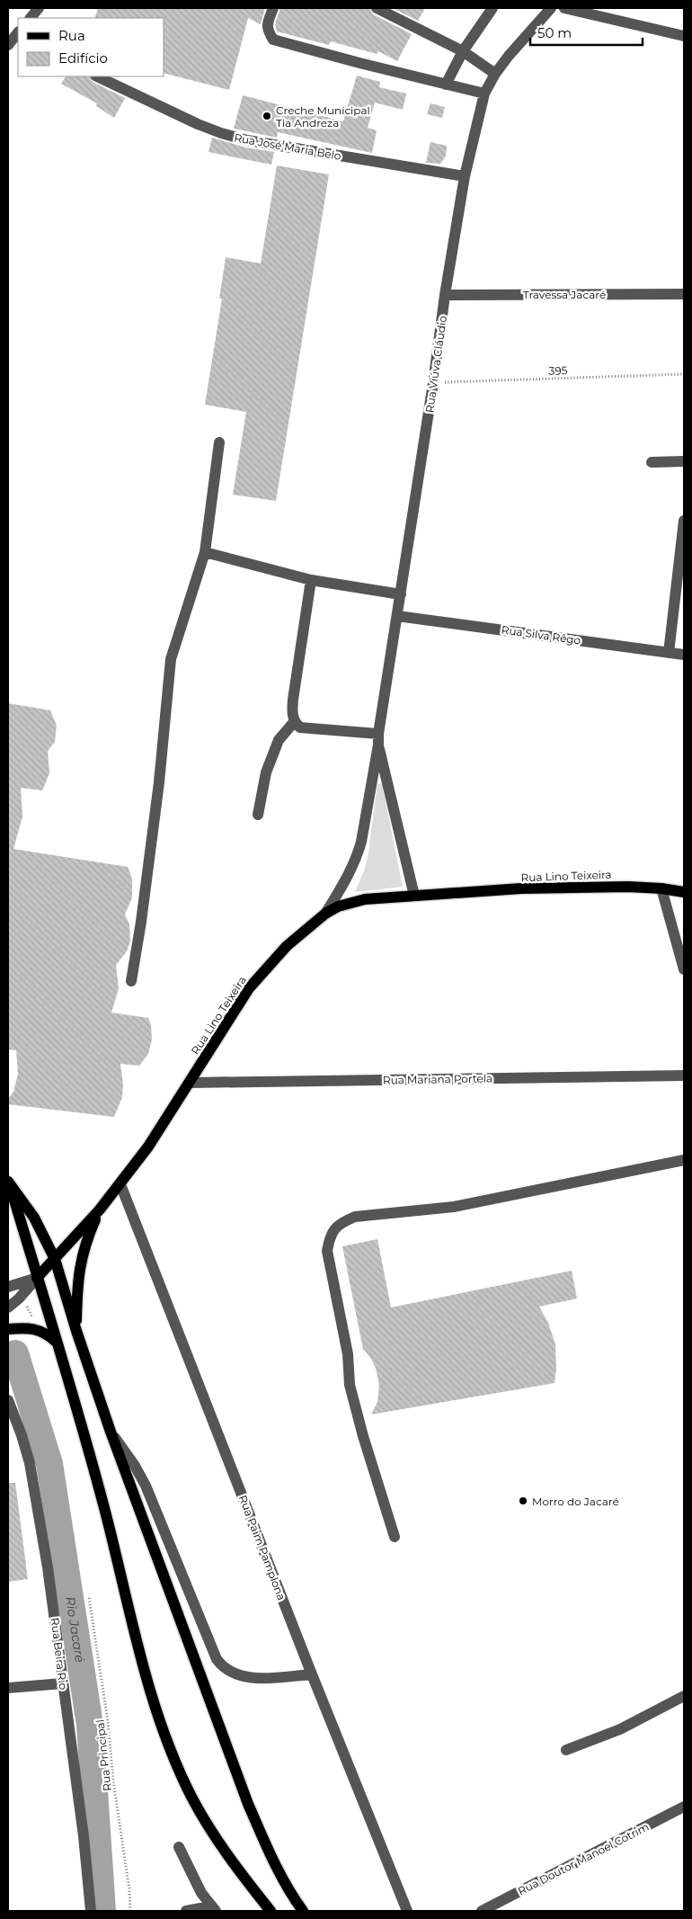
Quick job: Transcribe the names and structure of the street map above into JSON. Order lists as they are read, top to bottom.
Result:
{
  "streets": {
    "main road": ["Rua Lino Teixeira"],
    "street": [
      "Rua José Maria Belo",
      "Travessa Jacaré",
      "Rua Viúva Cláudio",
      "Rua Silva Rêgo",
      "Rua Mariana Portela",
      "Rua Paim Pamplona",
      "Rua Beira Rio",
      "Rua Doutor Manoel Cotrim"
    ],
    "path": ["395", "Rua Principal"]
  },
  "crossings": [
    ["Rua José Maria Belo", "Rua Viúva Cláudio"],
    ["Travessa Jacaré", "Rua Viúva Cláudio"],
    ["Rua Viúva Cláudio", "395"],
    ["Rua Viúva Cláudio", "Rua Silva Rêgo"],
    ["Rua Viúva Cláudio", "Rua Lino Teixeira"],
    ["Rua Lino Teixeira", "Rua Mariana Portela"],
    ["Rua Lino Teixeira", "Rua Paim Pamplona"]
  ],
  "water": ["Rio Jacaré"],
  "places": ["Creche Municipal Tia Andreza", "Morro do Jacaré"],
  "legend": ["Rua", "Edifício"],
  "scale_bar": "50 m"
}
